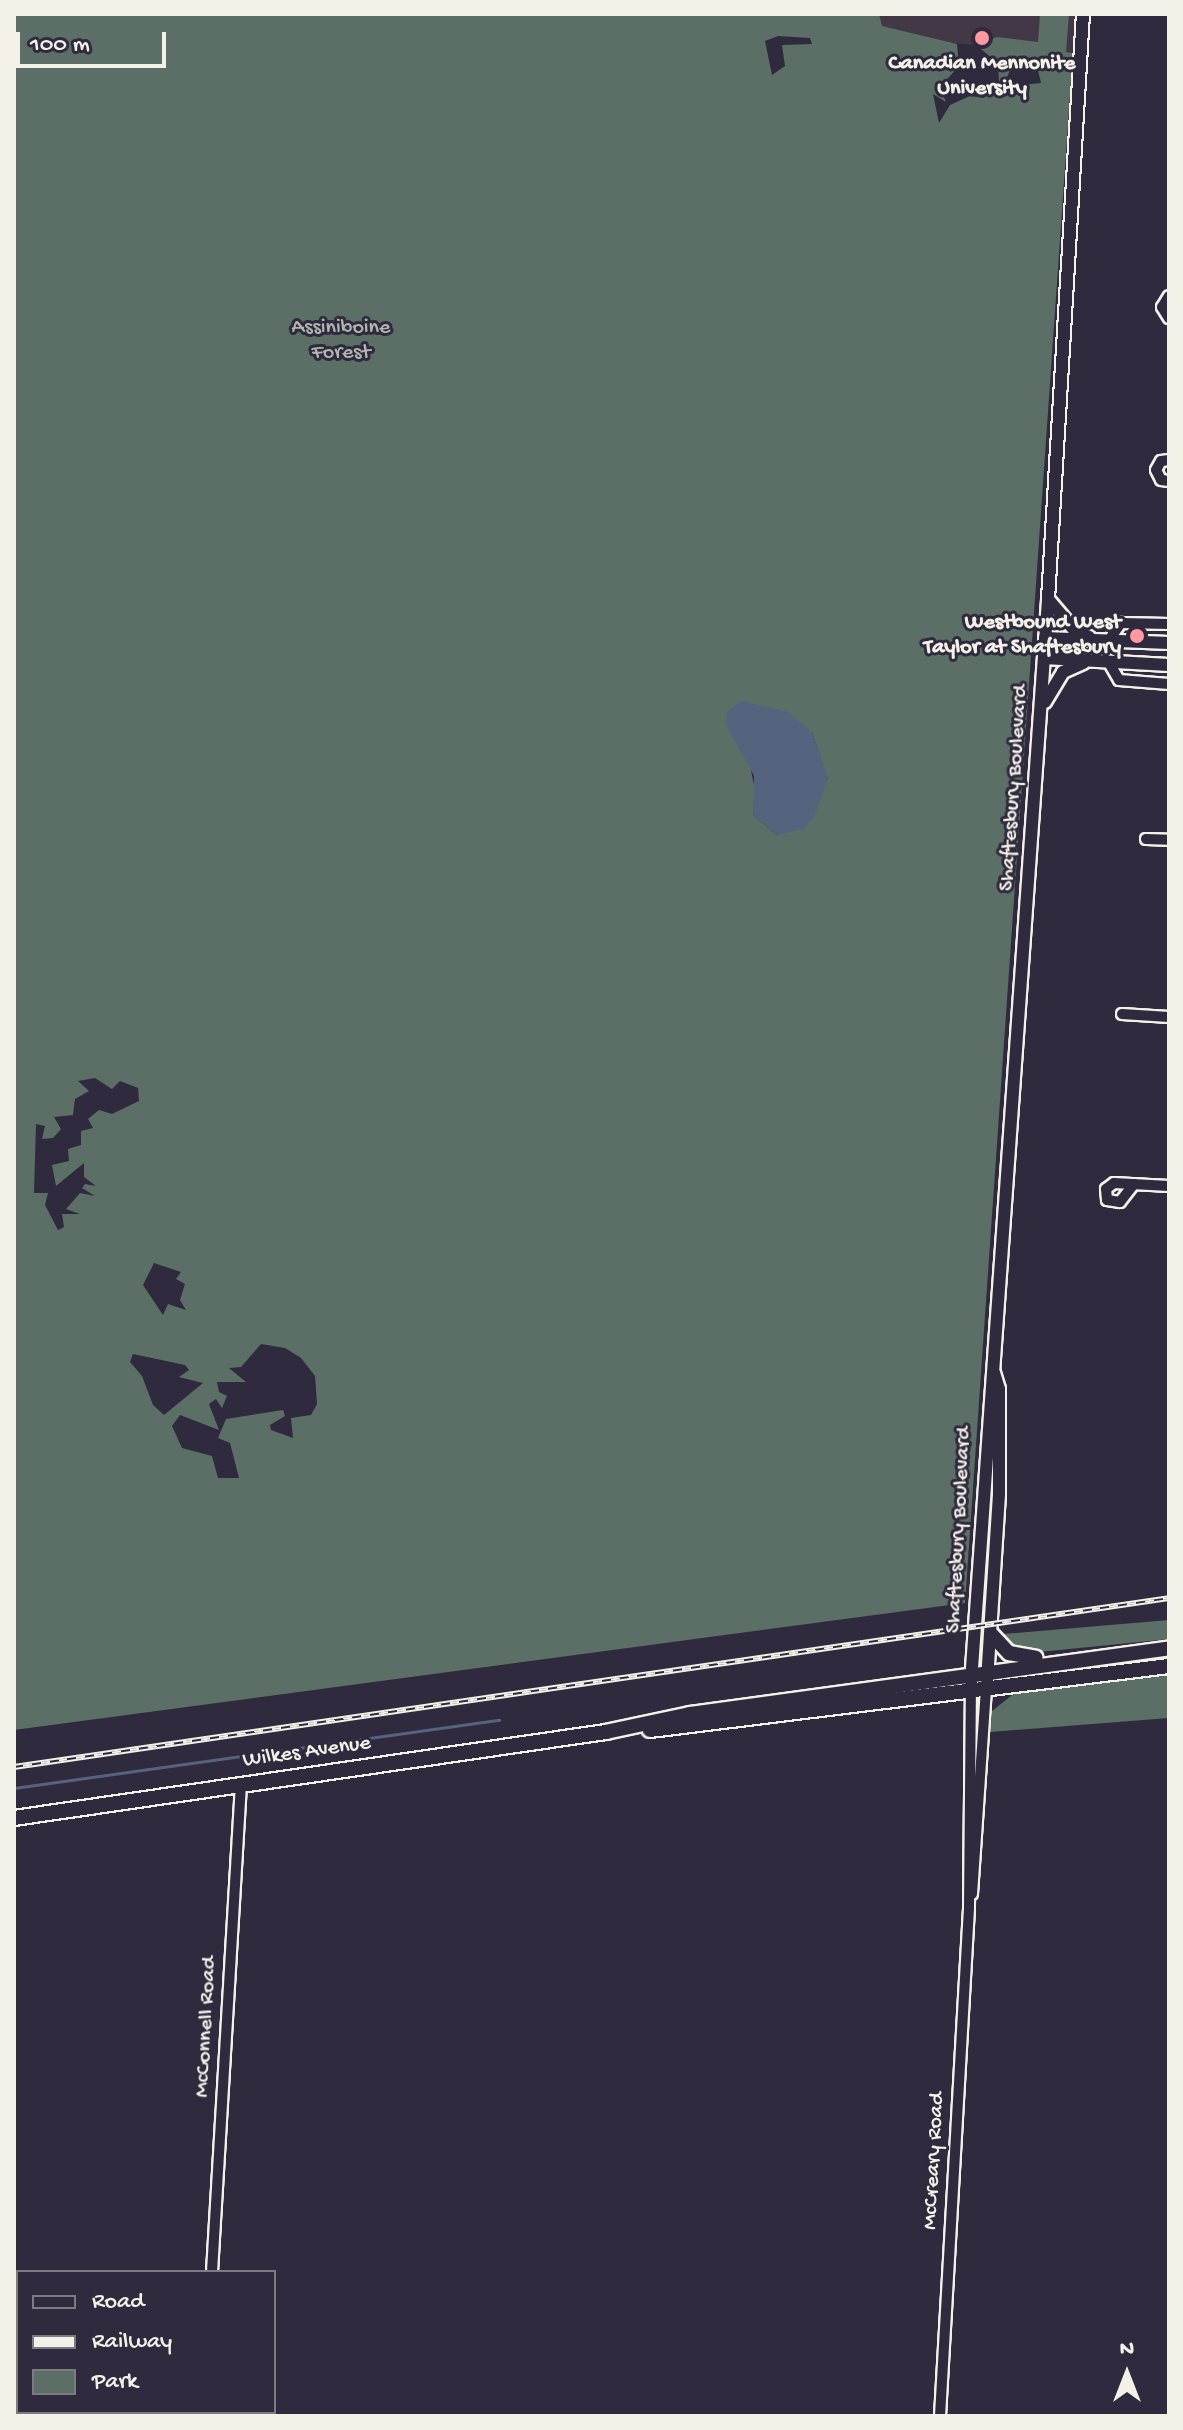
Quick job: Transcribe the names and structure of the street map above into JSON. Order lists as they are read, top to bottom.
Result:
{
  "streets": {
    "main road": ["Wilkes Avenue"],
    "street": ["Shaftesbury Boulevard", "McConnell Road", "McCreary Road"]
  },
  "crossings": [
    ["Shaftesbury Boulevard", "Wilkes Avenue"],
    ["Shaftesbury Boulevard", "McCreary Road"],
    ["Wilkes Avenue", "McConnell Road"],
    ["Wilkes Avenue", "McCreary Road"]
  ],
  "parks": ["Assiniboine Forest"],
  "places": ["Canadian Mennonite University", "Westbound West Taylor at Shaftesbury"],
  "legend": ["Road", "Railway", "Park"],
  "scale_bar": "100 m",
  "north": "top"
}
